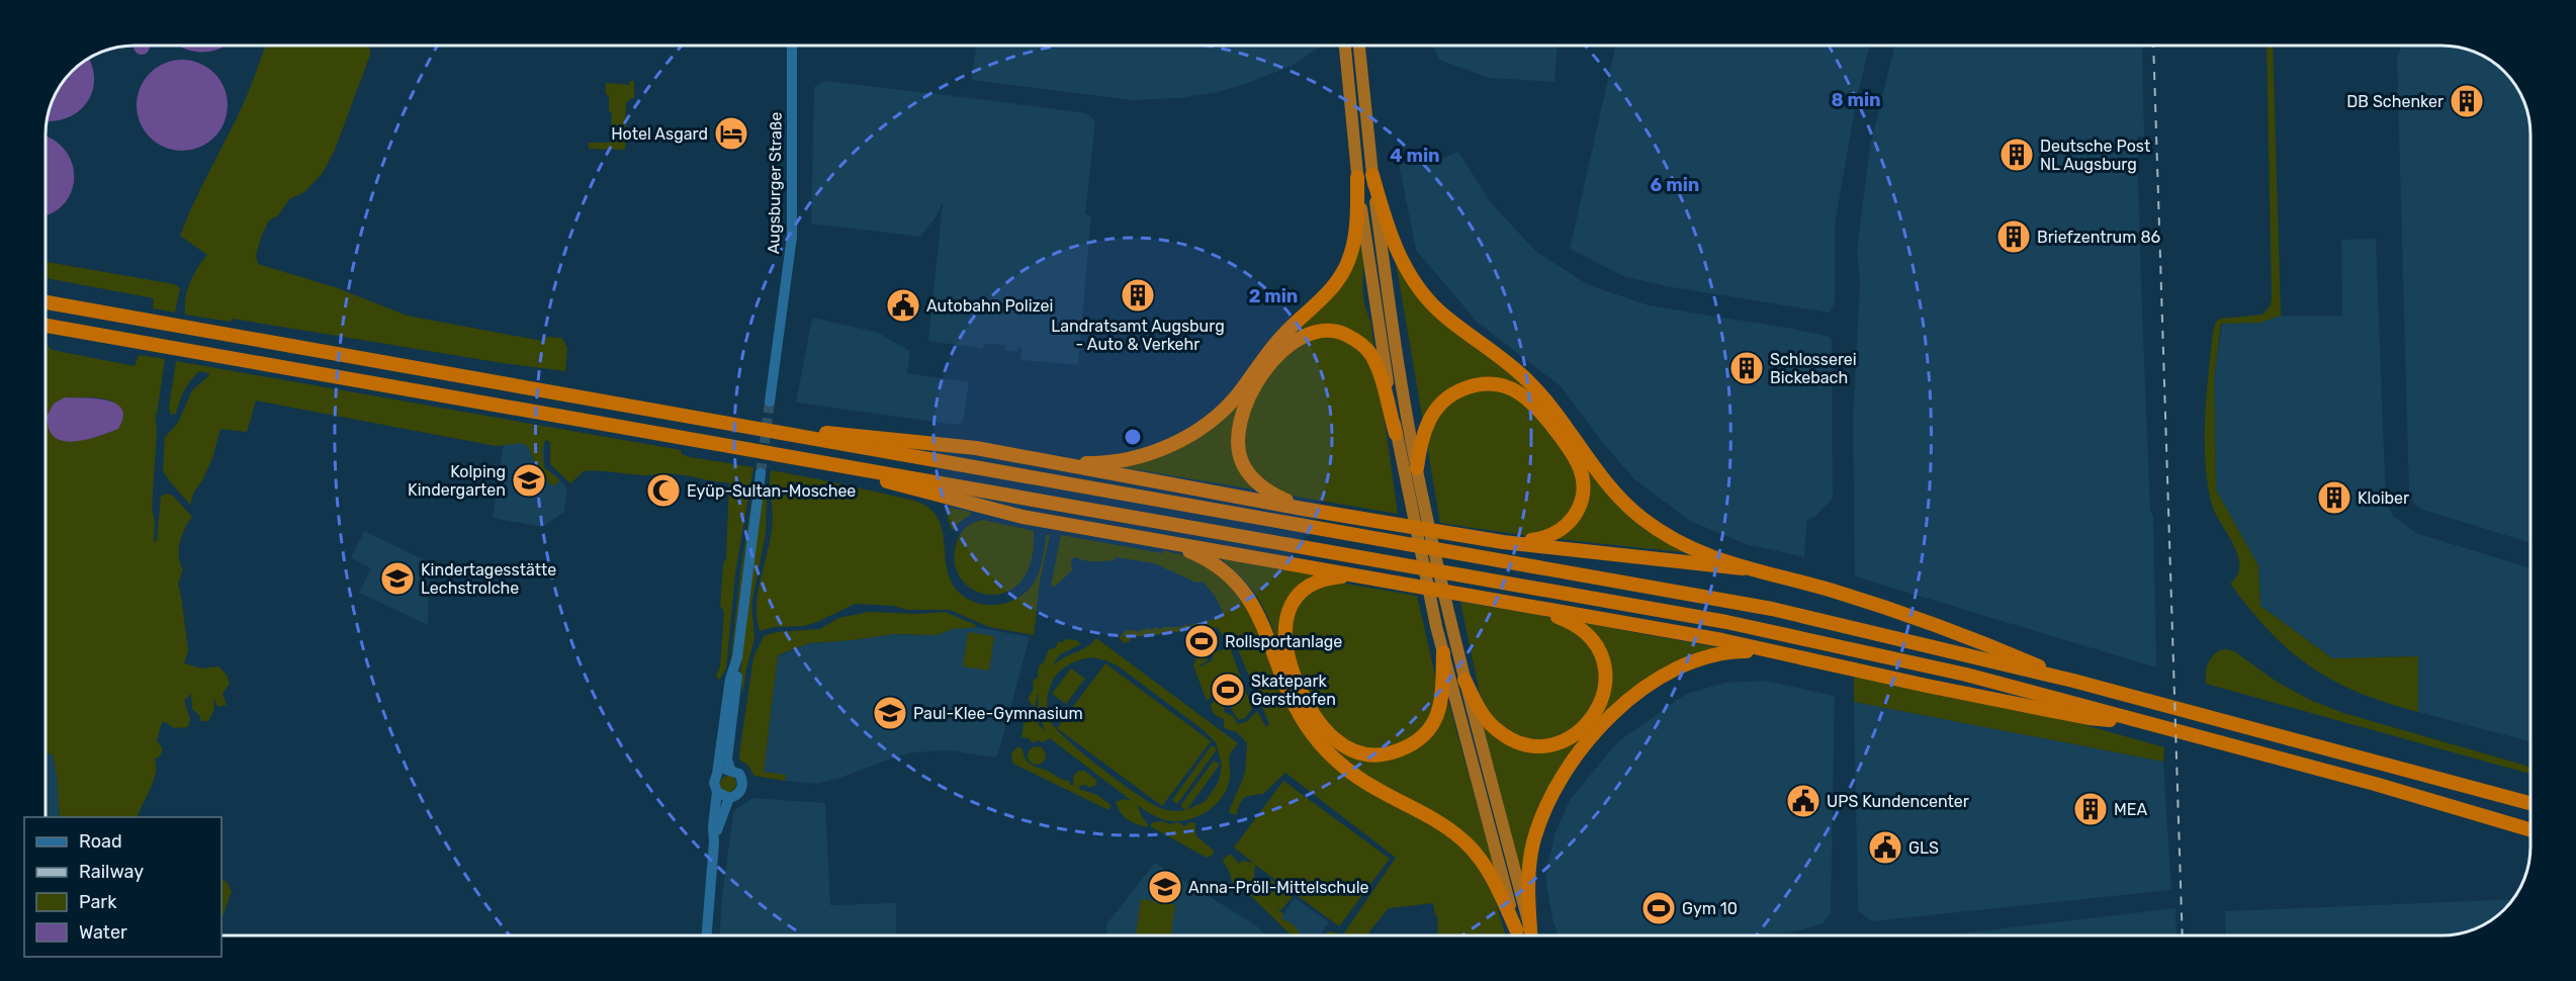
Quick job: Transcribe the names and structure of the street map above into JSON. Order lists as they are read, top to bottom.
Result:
{
  "streets": {
    "main road": ["Augsburger Straße"]
  },
  "places": {
    "building": [
      "DB Schenker",
      "Deutsche Post NL Augsburg",
      "Briefzentrum 86",
      "Landratsamt Augsburg - Auto & Verkehr",
      "Schlosserei Bickebach",
      "Kloiber",
      "MEA"
    ],
    "hotel": ["Hotel Asgard"],
    "public building": ["Autobahn Polizei", "UPS Kundencenter", "GLS"],
    "school or university": [
      "Kolping Kindergarten",
      "Kindertagesstätte Lechstrolche",
      "Paul-Klee-Gymnasium",
      "Anna-Pröll-Mittelschule"
    ],
    "mosque": ["Eyüp-Sultan-Moschee"],
    "sports": ["Rollsportanlage", "Skatepark Gersthofen", "Gym 10"]
  },
  "legend": [
    "Road",
    "Railway",
    "Park",
    "Water"
  ],
  "rings": [
    "8 min",
    "4 min",
    "6 min",
    "2 min"
  ]
}
